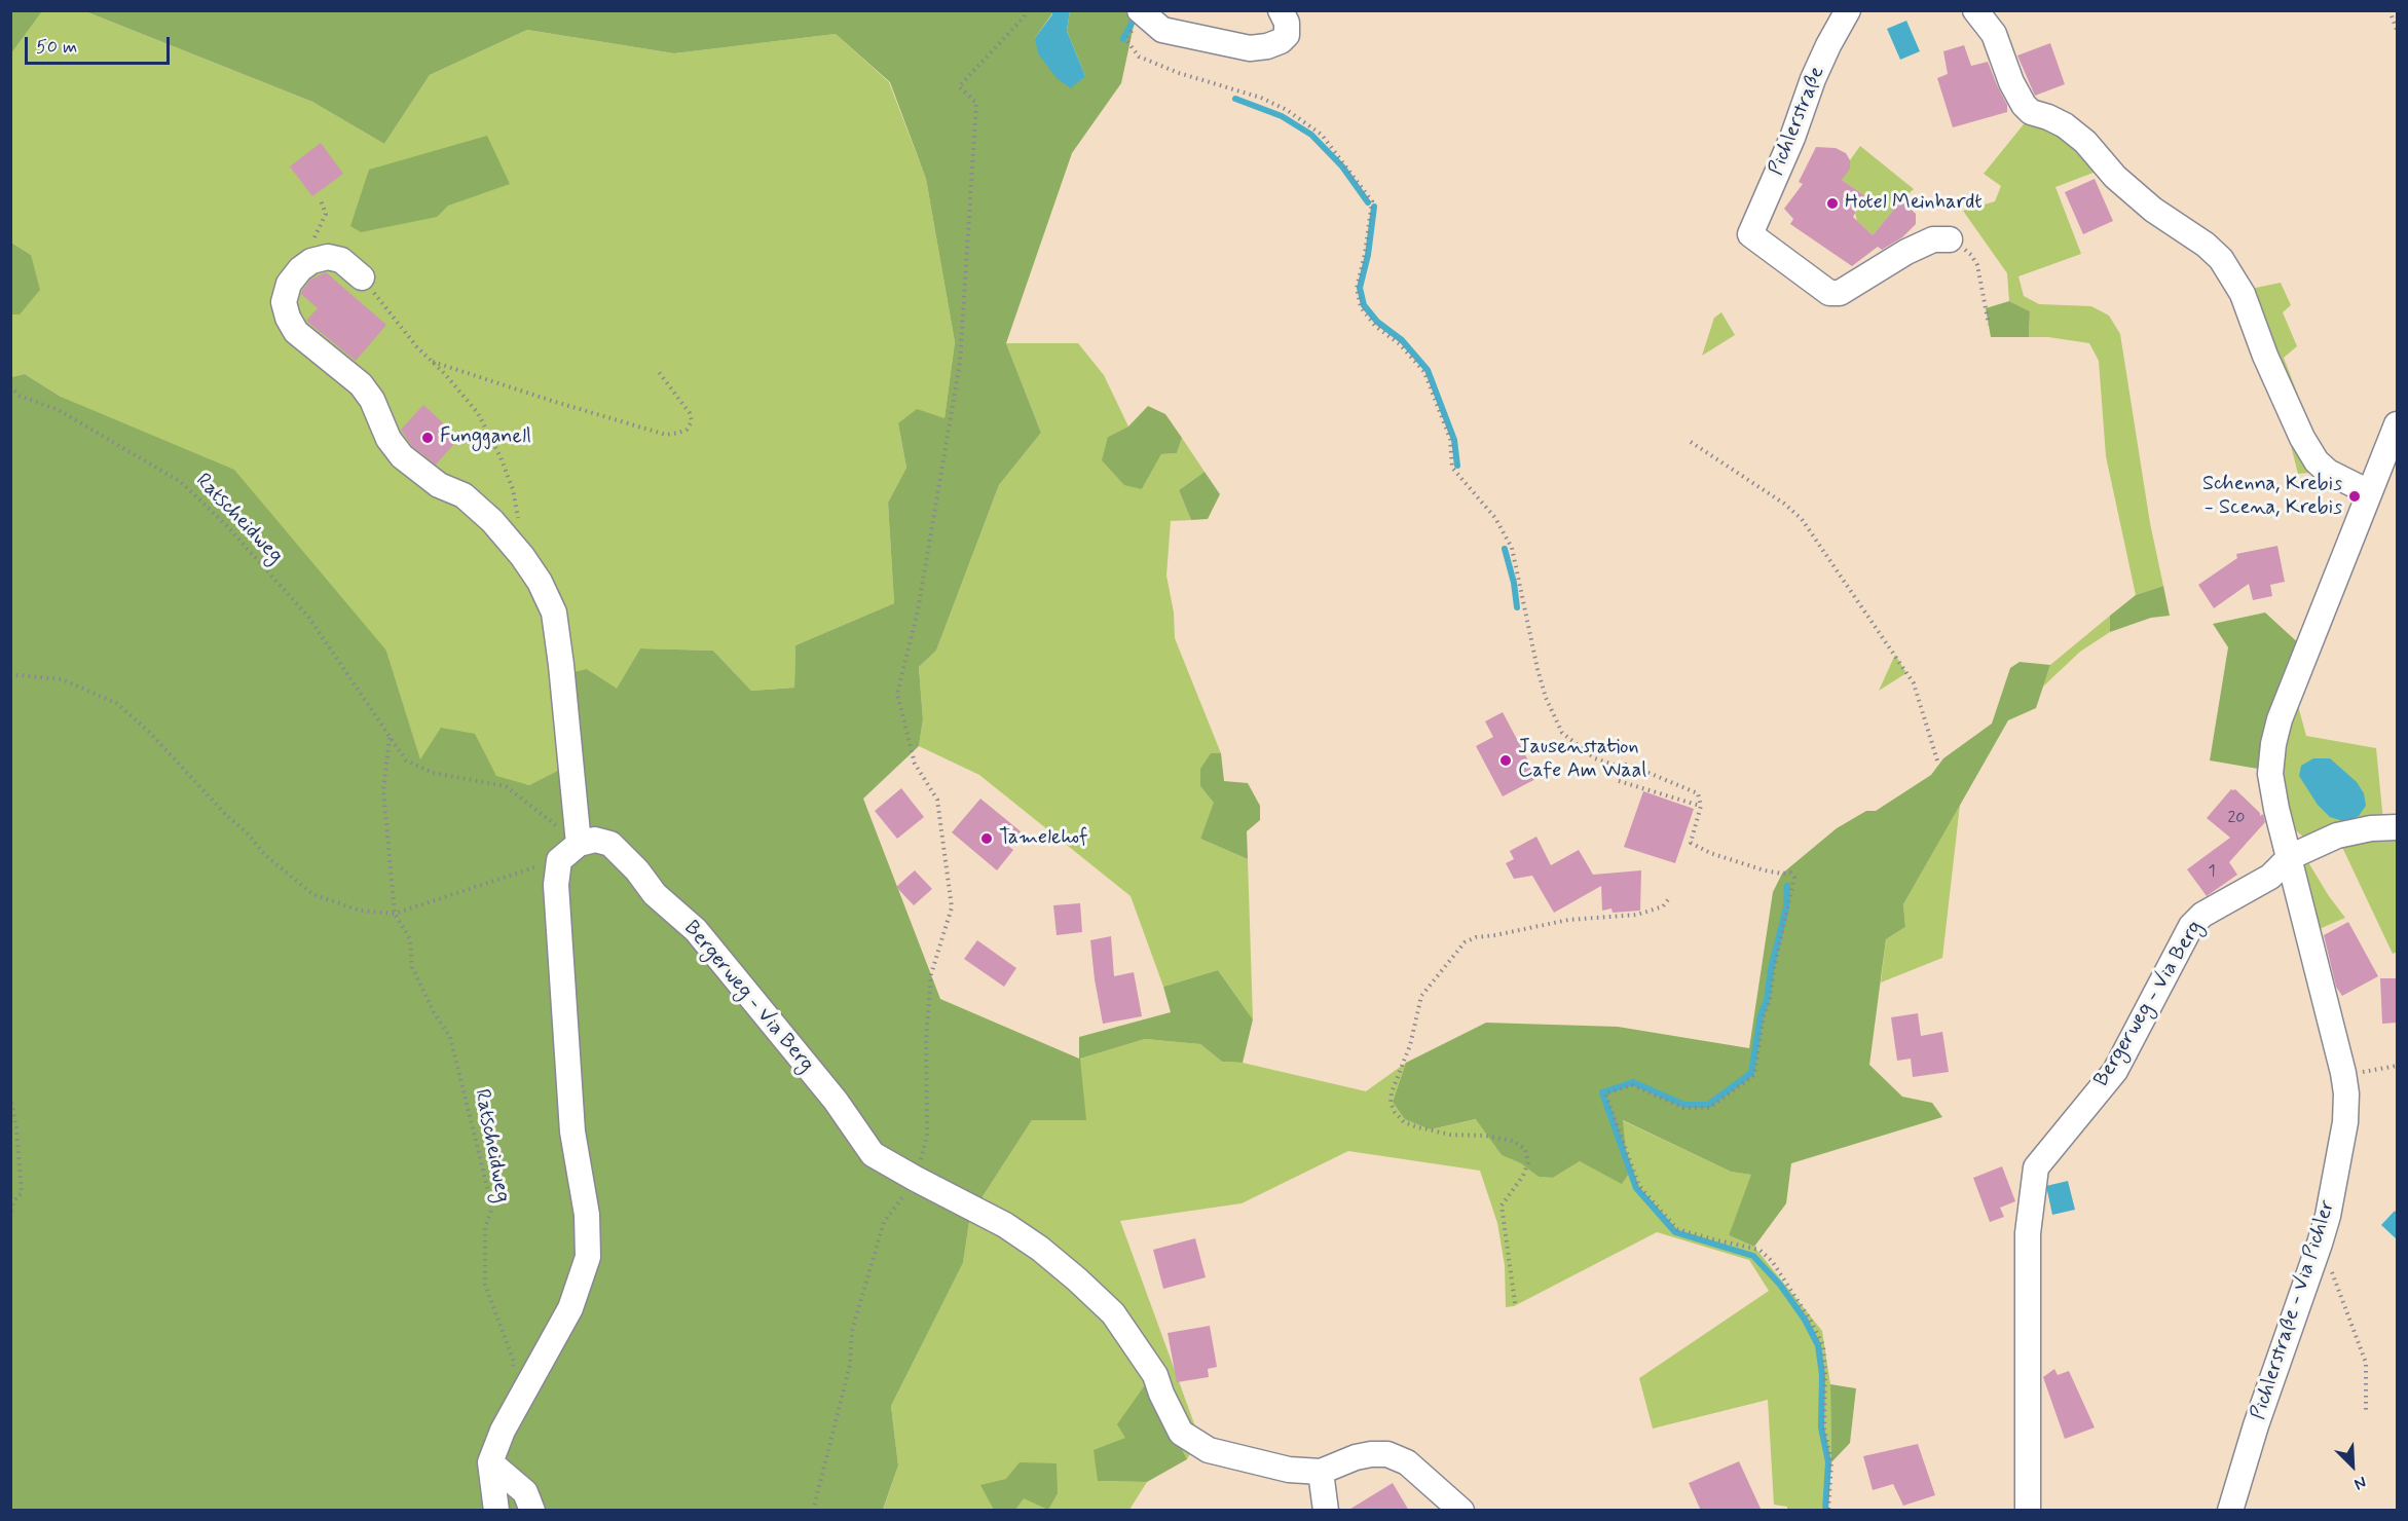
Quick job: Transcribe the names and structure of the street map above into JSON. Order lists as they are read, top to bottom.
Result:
{
  "streets": {
    "street": ["Pichlerstraße", "Bergerweg - Via Berg", "Pichlerstraße - Via Pichler"],
    "path": ["Ratscheidweg"]
  },
  "crossings": [
    ["Ratscheidweg", "Bergerweg - Via Berg"],
    ["Bergerweg - Via Berg", "Pichlerstraße - Via Pichler"]
  ],
  "places": [
    "Hotel Meinhardt",
    "Fungganell",
    "Schenna, Krebis - Scena, Krebis",
    "Jausenstation Cafe Am Waal",
    "Tamelehof"
  ],
  "house_numbers": ["20", "1"],
  "scale_bar": "50 m",
  "north": "bottom right"
}
